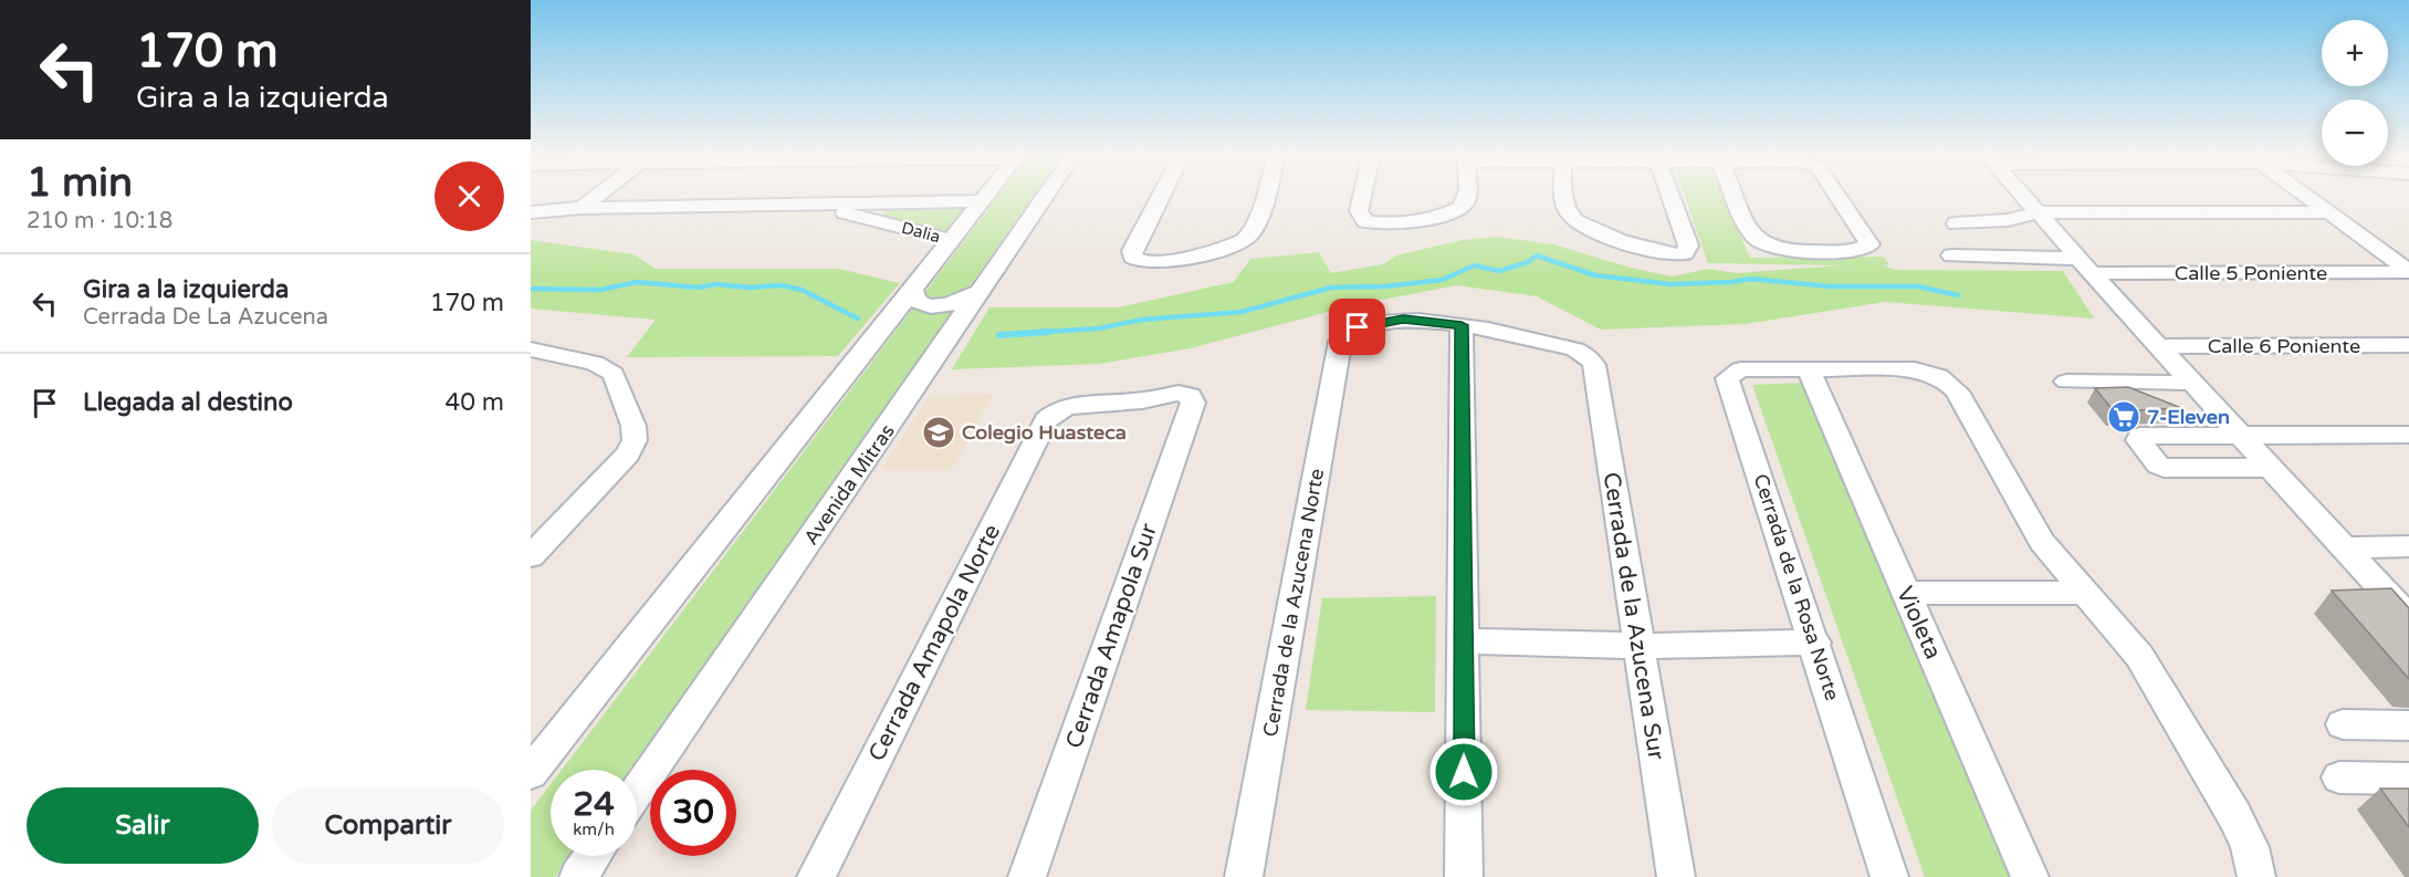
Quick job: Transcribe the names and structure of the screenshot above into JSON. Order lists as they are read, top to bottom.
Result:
{
  "streets": {
    "street": [
      "Dalia",
      "Calle 5 Poniente",
      "Calle 6 Poniente",
      "Avenida Mitras",
      "Cerrada de la Rosa Norte",
      "Cerrada de la Azucena Norte",
      "Cerrada de la Azucena Sur",
      "Violeta",
      "Cerrada Amapola Sur",
      "Cerrada Amapola Norte"
    ]
  },
  "crossings": [
    ["Cerrada de la Rosa Norte", "Violeta"],
    ["Cerrada de la Azucena Norte", "Cerrada de la Azucena Sur"],
    ["Cerrada Amapola Sur", "Cerrada Amapola Norte"]
  ],
  "places": {
    "supermarket": ["7-Eleven"],
    "school or university": ["Colegio Huasteca"]
  },
  "page": {
    "turn": ["170 m", "Gira a la izquierda"],
    "map_buttons": ["+", "−"],
    "heading": ["1 min", "210 m · 10:18"],
    "list": [
      {
        "name": "Gira a la izquierda",
        "note": "Cerrada De La Azucena",
        "value": "170 m"
      },
      {
        "name": "Llegada al destino",
        "value": "40 m"
      }
    ],
    "speed": "24 km/h",
    "limit": "30",
    "buttons": ["Salir", "Compartir"]
  }
}
